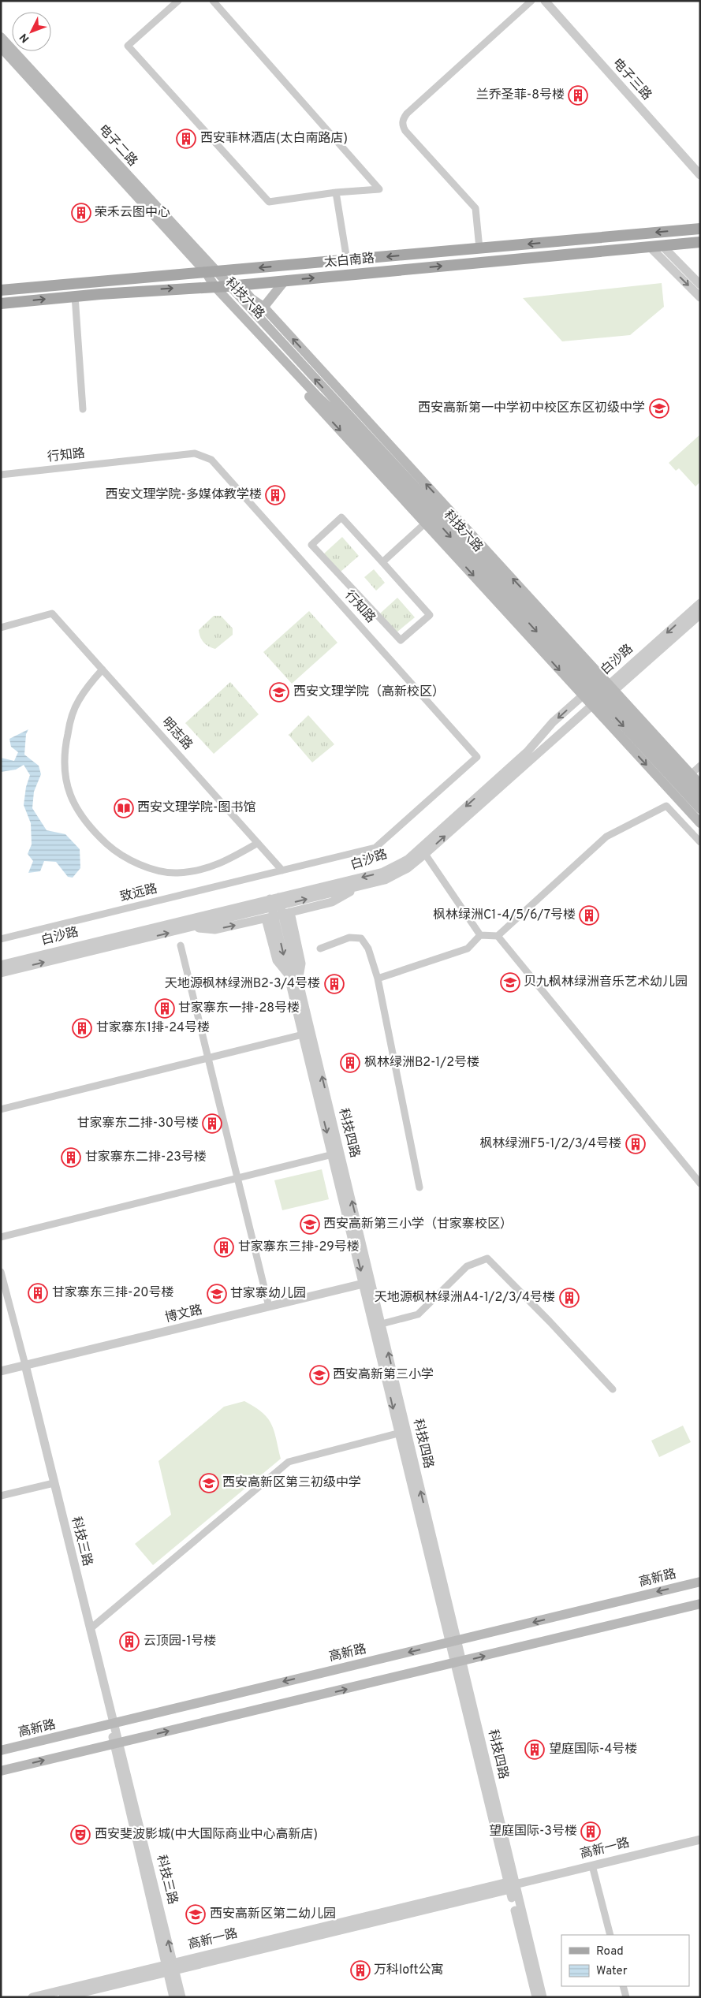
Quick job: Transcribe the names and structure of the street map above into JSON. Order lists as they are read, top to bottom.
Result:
{
  "streets": {
    "main road": [
      "电子二路",
      "太白南路",
      "科技六路",
      "高新路"
    ],
    "street": [
      "电子三路",
      "行知路",
      "白沙路",
      "明志路",
      "致远路",
      "科技四路",
      "博文路",
      "科技三路",
      "高新一路"
    ]
  },
  "crossings": [
    ["电子二路", "太白南路"],
    ["电子二路", "科技六路"],
    ["太白南路", "科技六路"],
    ["科技六路", "白沙路"],
    ["行知路", "明志路"],
    ["行知路", "致远路"],
    ["白沙路", "科技四路"],
    ["明志路", "致远路"],
    ["科技四路", "博文路"],
    ["科技四路", "高新路"],
    ["科技四路", "高新一路"],
    ["博文路", "科技三路"],
    ["科技三路", "高新路"],
    ["科技三路", "高新一路"]
  ],
  "places": {
    "building": [
      "兰乔圣菲-8号楼",
      "西安菲林酒店(太白南路店)",
      "荣禾云图中心",
      "西安文理学院-多媒体教学楼",
      "枫林绿洲C1-4/5/6/7号楼",
      "天地源·枫林绿洲B2-3/4号楼",
      "甘家寨东一排-28号楼",
      "甘家寨东1排-24号楼",
      "枫林绿洲B2-1/2号楼",
      "甘家寨东二排-30号楼",
      "枫林绿洲F5-1/2/3/4号楼",
      "甘家寨东二排-23号楼",
      "甘家寨东三排-29号楼",
      "甘家寨东三排-20号楼",
      "天地源·枫林绿洲A4-1/2/3/4号楼",
      "云顶园-1号楼",
      "望庭国际-4号楼",
      "望庭国际-3号楼",
      "万科loft公寓"
    ],
    "school or university": [
      "西安高新第一中学初中校区东区初级中学",
      "西安文理学院（高新校区）",
      "贝九·枫林绿洲音乐艺术幼儿园",
      "西安高新第三小学（甘家寨校区）",
      "甘家寨幼儿园",
      "西安高新第三小学",
      "西安高新区第三初级中学",
      "西安高新区第二幼儿园"
    ],
    "library": ["西安文理学院-图书馆"],
    "theatre": ["西安斐波影城(中大国际商业中心高新店)"]
  },
  "legend": ["Road", "Water"],
  "north": "bottom left"
}
